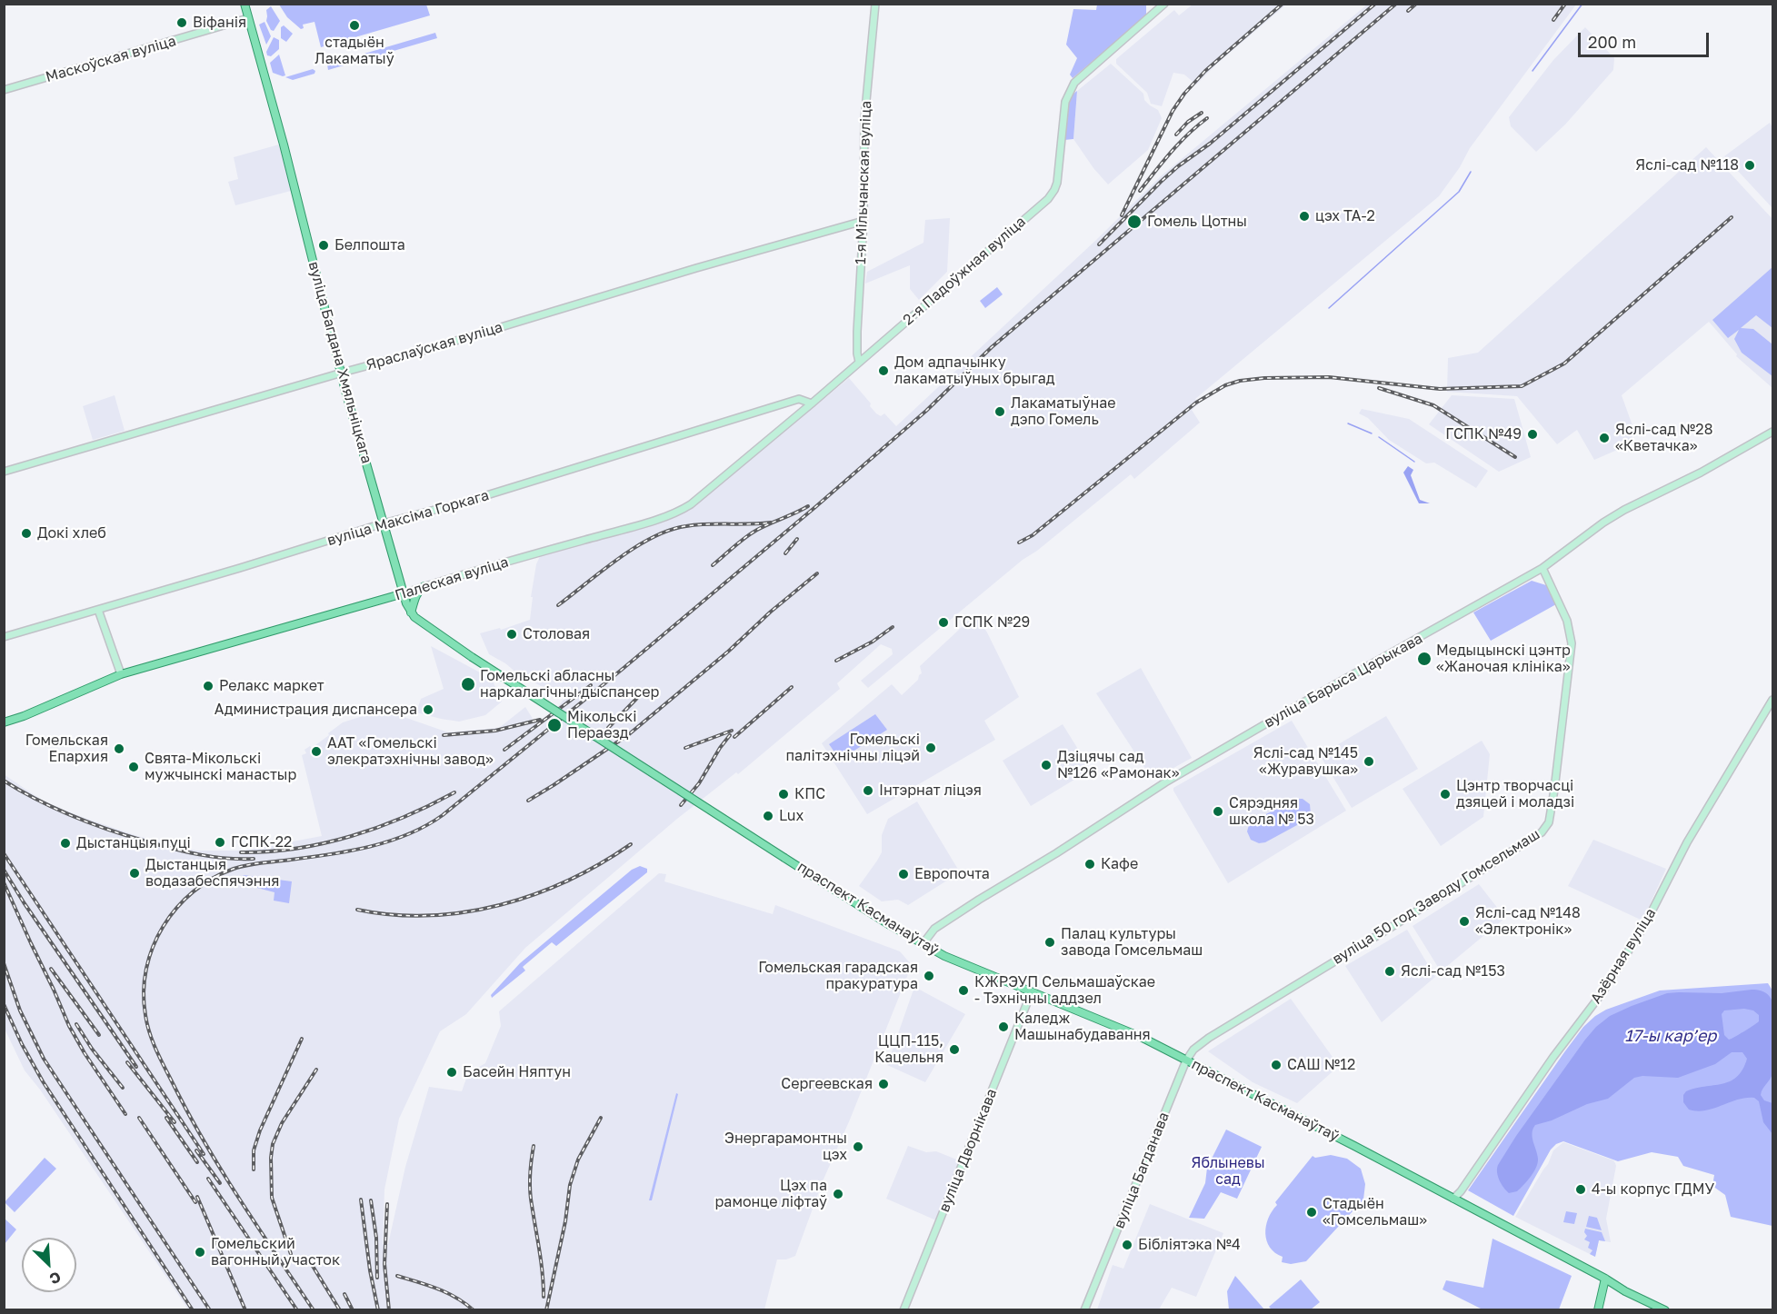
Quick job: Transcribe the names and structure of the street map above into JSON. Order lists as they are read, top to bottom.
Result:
{
  "streets": {
    "main road": ["вуліца Багдана Хмяльніцкага", "Палеская вуліца", "праспект Касманаўтаў"],
    "street": [
      "Маскоўская вуліца",
      "1-я Мільчанская вуліца",
      "2-я Падоўжная вуліца",
      "Яраслаўская вуліца",
      "вуліца Максіма Горкага",
      "вуліца Барыса Царыкава",
      "вуліца 50 год Заводу Гомсельмаш",
      "Азёрная вуліца",
      "вуліца Дворнікава",
      "вуліца Багданава"
    ]
  },
  "crossings": [
    ["Маскоўская вуліца", "вуліца Багдана Хмяльніцкага"],
    ["1-я Мільчанская вуліца", "2-я Падоўжная вуліца"],
    ["1-я Мільчанская вуліца", "Яраслаўская вуліца"],
    ["1-я Мільчанская вуліца", "Палеская вуліца"],
    ["2-я Падоўжная вуліца", "Палеская вуліца"],
    ["Яраслаўская вуліца", "вуліца Багдана Хмяльніцкага"],
    ["вуліца Багдана Хмяльніцкага", "вуліца Максіма Горкага"],
    ["вуліца Багдана Хмяльніцкага", "Палеская вуліца"],
    ["вуліца Максіма Горкага", "Палеская вуліца"],
    ["вуліца Барыса Царыкава", "вуліца 50 год Заводу Гомсельмаш"],
    ["вуліца Барыса Царыкава", "праспект Касманаўтаў"],
    ["вуліца 50 год Заводу Гомсельмаш", "праспект Касманаўтаў"],
    ["вуліца 50 год Заводу Гомсельмаш", "вуліца Багданава"],
    ["праспект Касманаўтаў", "Азёрная вуліца"],
    ["праспект Касманаўтаў", "вуліца Дворнікава"],
    ["праспект Касманаўтаў", "вуліца Багданава"]
  ],
  "water": ["17-ы кар’ер"],
  "parks": ["Яблыневы сад"],
  "places": [
    "Віфанія",
    "стадыён Лакаматыў",
    "Яслі-сад №118",
    "цэх ТА-2",
    "Гомель Цотны",
    "Белпошта",
    "Дом адпачынку лакаматыўных брыгад",
    "Лакаматыўнае дэпо Гомель",
    "ГСПК №49",
    "Яслі-сад №28 «Кветачка»",
    "Докі хлеб",
    "ГСПК №29",
    "Столовая",
    "Медыцынскі цэнтр «Жаночая клініка»",
    "Гомельскі абласны наркалагічны дыспансер",
    "Релакс маркет",
    "Администрация диспансера",
    "Мікольскі Пераезд",
    "Гомельскі палітэхнічны ліцэй",
    "Гомельская Епархия",
    "ААТ «Гомельскі элекратэхнічны завод»",
    "Яслі-сад №145 «Журавушка»",
    "Дзіцячы сад №126 «Рамонак»",
    "Свята-Мікольскі мужчынскі манастыр",
    "Інтэрнат ліцэя",
    "КПС",
    "Цэнтр творчасці дзяцей і моладзі",
    "Сярэдняя школа № 53",
    "Lux",
    "ГСПК-22",
    "Дыстанцыя пуці",
    "Кафе",
    "Дыстанцыя водазабеспячэння",
    "Европочта",
    "Яслі-сад №148 «Электронік»",
    "Палац культуры завода Гомсельмаш",
    "Яслі-сад №153",
    "Гомельская гарадская пракуратура",
    "КЖРЭУП Сельмашаўскае - Тэхнічны аддзел",
    "Каледж Машынабудавання",
    "ЦЦП-115, Кацельня",
    "САШ №12",
    "Басейн Няптун",
    "Сергеевская",
    "Энергарамонтны цэх",
    "4-ы корпус ГДМУ",
    "Цэх па рамонце ліфтаў",
    "Стадыён «Гомсельмаш»",
    "Бібліятэка №4",
    "Гомельский вагонный участок"
  ],
  "scale_bar": "200 m",
  "north": "bottom right"
}
